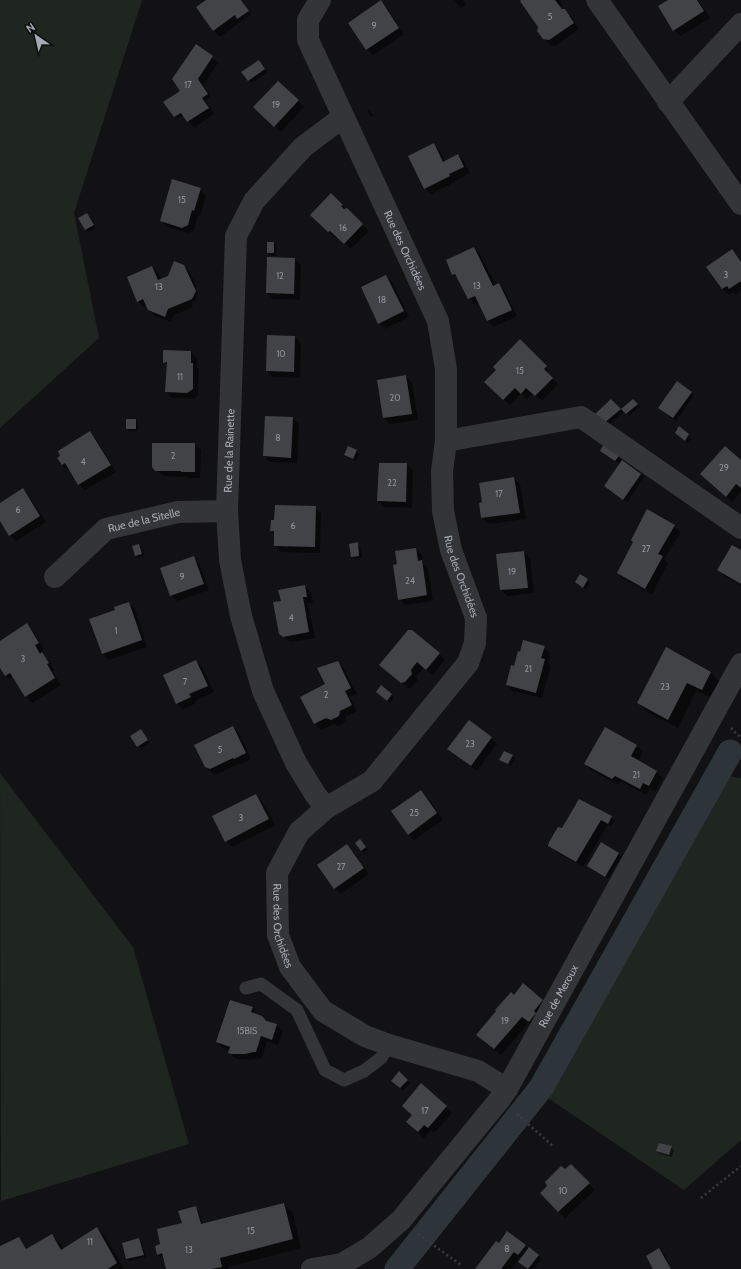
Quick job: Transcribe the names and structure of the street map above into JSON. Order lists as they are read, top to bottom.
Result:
{
  "streets": {
    "street": [
      "Rue des Orchidées",
      "Rue de la Rainette",
      "Rue de la Sitelle",
      "Rue de Meroux"
    ]
  },
  "crossings": [
    ["Rue des Orchidées", "Rue de la Rainette"],
    ["Rue des Orchidées", "Rue de Meroux"],
    ["Rue de la Rainette", "Rue de la Sitelle"]
  ],
  "house_numbers": [
    "5",
    "9",
    "17",
    "19",
    "15",
    "16",
    "3",
    "12",
    "13",
    "13",
    "18",
    "10",
    "15",
    "11",
    "20",
    "8",
    "2",
    "4",
    "29",
    "22",
    "17",
    "6",
    "6",
    "27",
    "19",
    "9",
    "24",
    "4",
    "1",
    "3",
    "21",
    "7",
    "23",
    "2",
    "23",
    "5",
    "21",
    "25",
    "3",
    "27",
    "19",
    "15BIS",
    "17",
    "10",
    "15",
    "11",
    "8",
    "13"
  ],
  "north": "top left"
}
